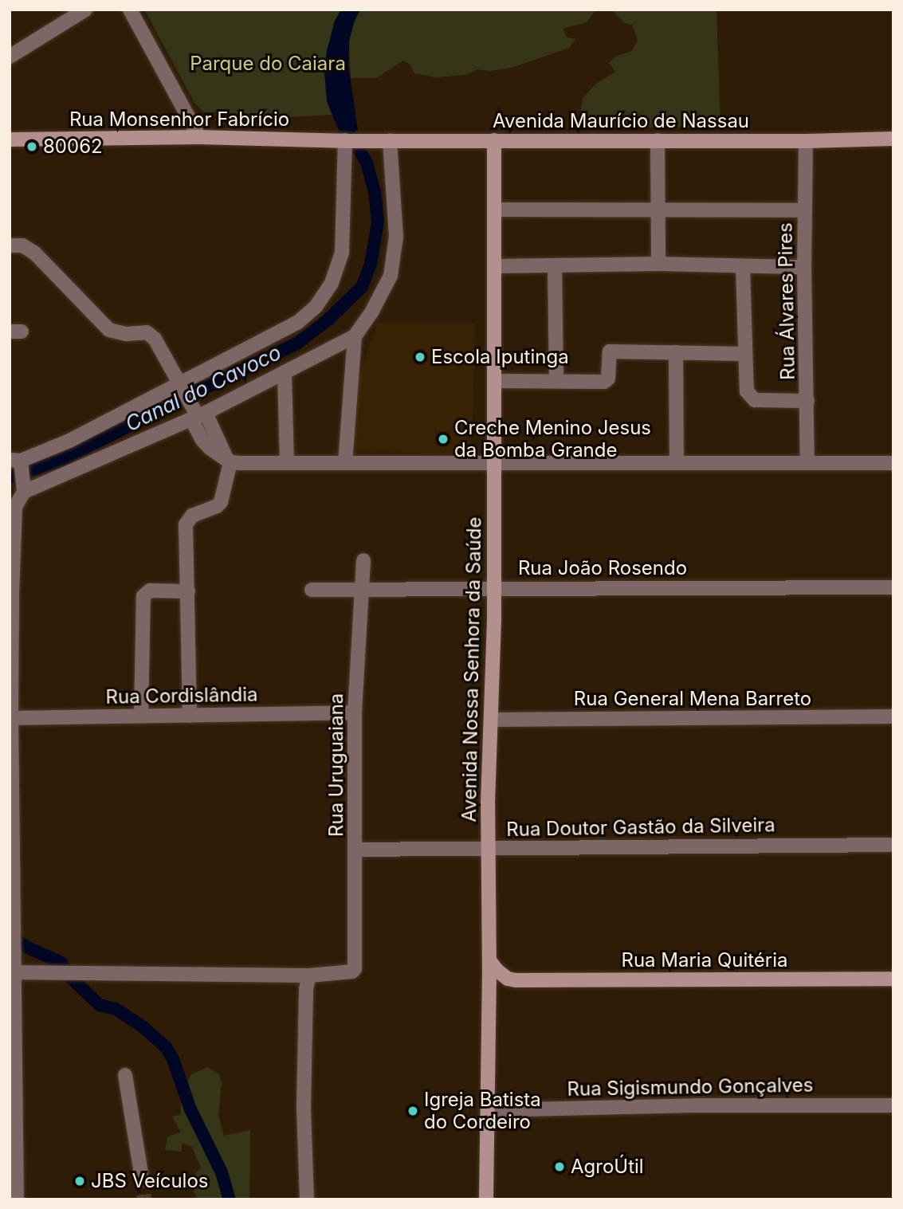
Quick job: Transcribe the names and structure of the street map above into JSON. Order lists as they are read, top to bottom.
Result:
{
  "streets": {
    "street": [
      "Rua Monsenhor Fabrício",
      "Avenida Maurício de Nassau",
      "Rua Álvares Pires",
      "Rua João Rosendo",
      "Avenida Nossa Senhora da Saúde",
      "Rua Cordislândia",
      "Rua General Mena Barreto",
      "Rua Uruguaiana",
      "Rua Doutor Gastão da Silveira",
      "Rua Maria Quitéria",
      "Rua Sigismundo Gonçalves"
    ]
  },
  "crossings": [
    ["Rua Monsenhor Fabrício", "Avenida Maurício de Nassau"],
    ["Avenida Maurício de Nassau", "Rua Álvares Pires"],
    ["Avenida Maurício de Nassau", "Avenida Nossa Senhora da Saúde"],
    ["Rua João Rosendo", "Avenida Nossa Senhora da Saúde"],
    ["Rua João Rosendo", "Rua Uruguaiana"],
    ["Avenida Nossa Senhora da Saúde", "Rua General Mena Barreto"],
    ["Avenida Nossa Senhora da Saúde", "Rua Doutor Gastão da Silveira"],
    ["Avenida Nossa Senhora da Saúde", "Rua Sigismundo Gonçalves"],
    ["Rua Cordislândia", "Rua Uruguaiana"],
    ["Rua Uruguaiana", "Rua Doutor Gastão da Silveira"]
  ],
  "water": ["Canal do Cavoco"],
  "parks": ["Parque do Caiara"],
  "places": [
    "80062",
    "Escola Iputinga",
    "Creche Menino Jesus da Bomba Grande",
    "Igreja Batista do Cordeiro",
    "AgroÚtil",
    "JBS Veículos"
  ]
}
